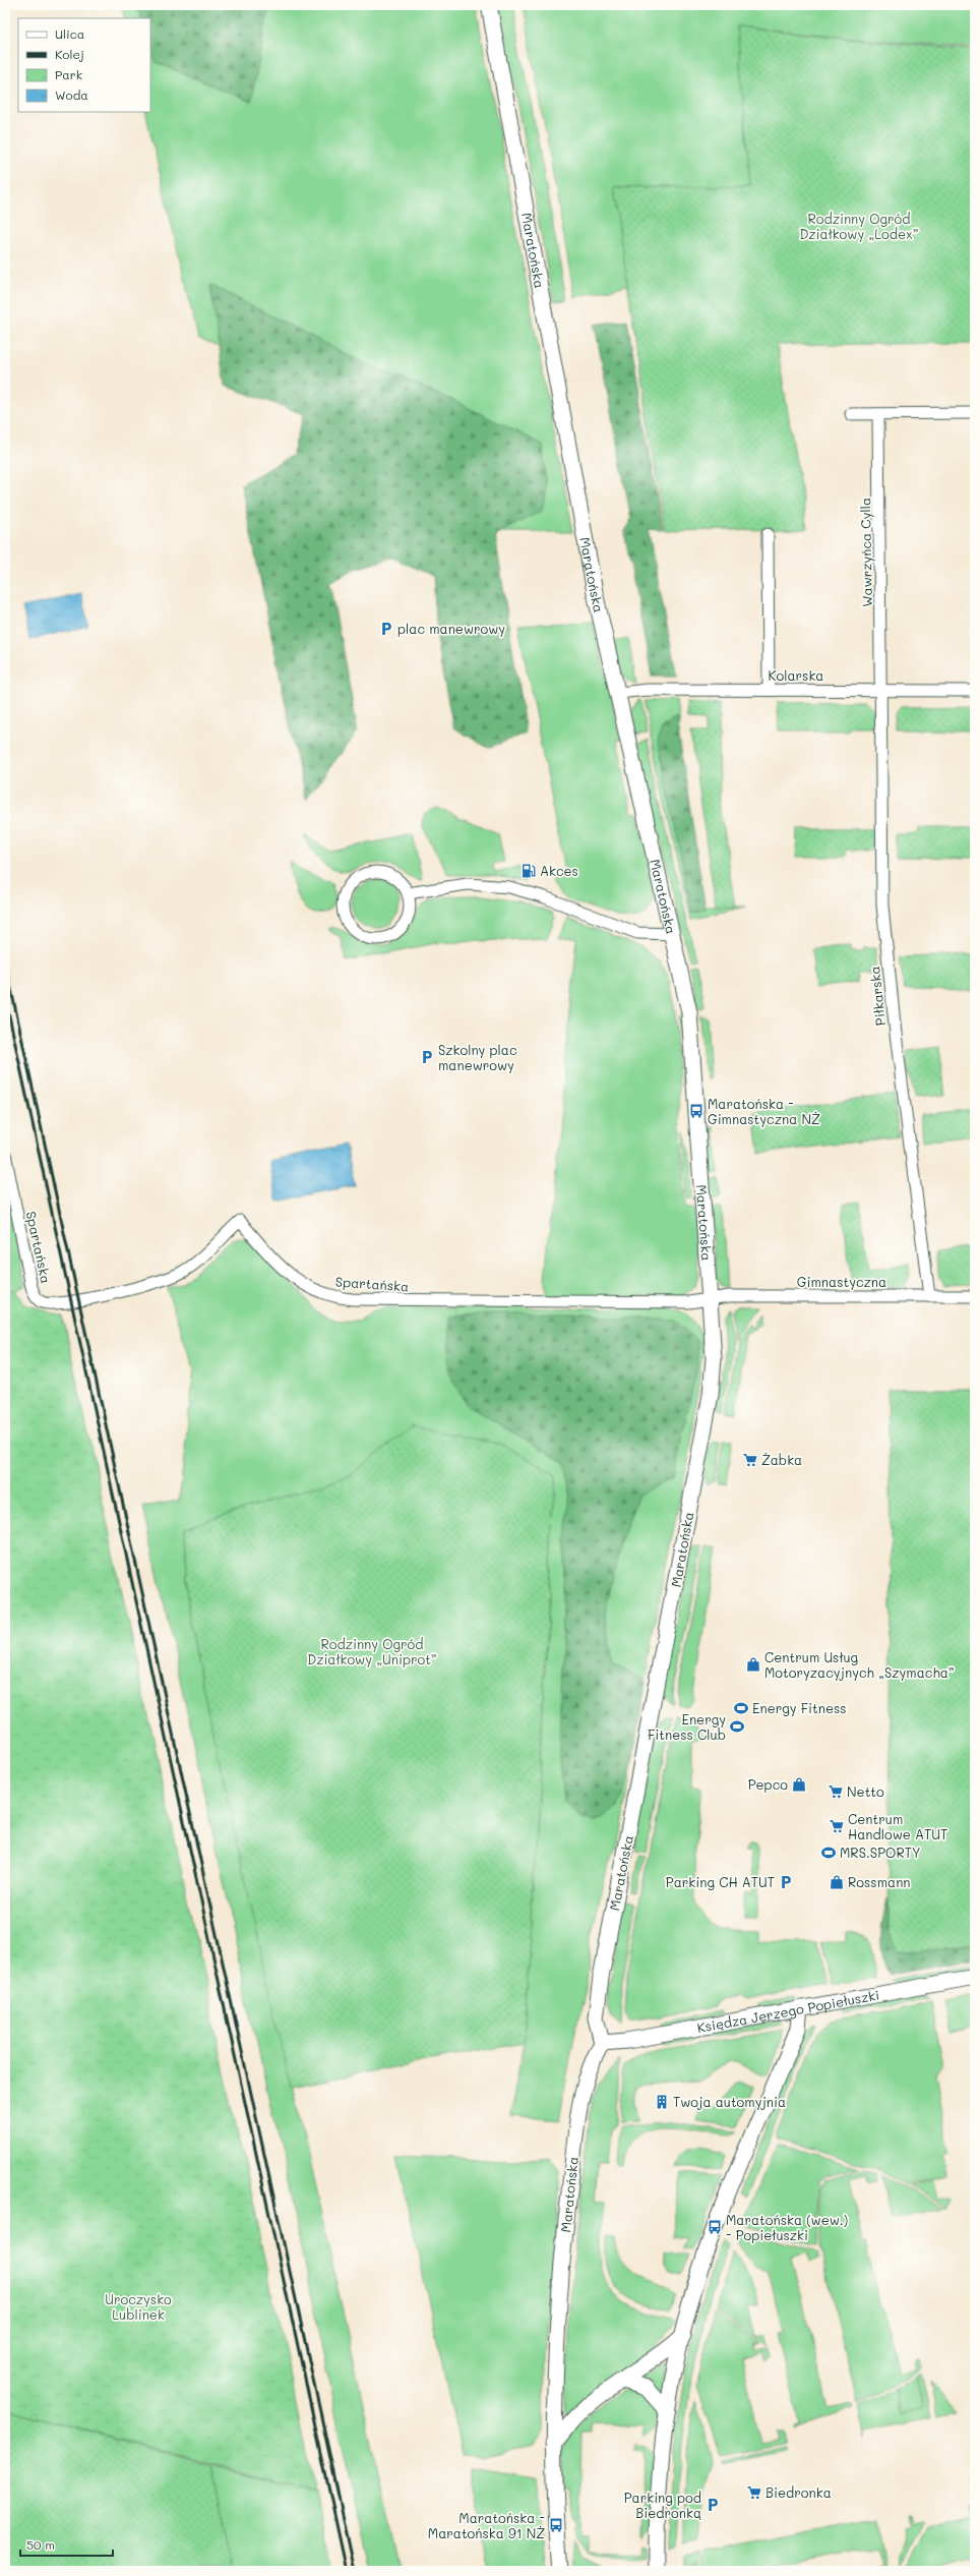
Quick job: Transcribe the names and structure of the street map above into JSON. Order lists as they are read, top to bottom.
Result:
{
  "streets": {
    "main road": ["Maratońska", "Księdza Jerzego Popiełuszki"],
    "street": [
      "Wawrzyńca Cylla",
      "Kolarska",
      "Piłkarska",
      "Spartańska",
      "Gimnastyczna"
    ]
  },
  "crossings": [
    ["Maratońska", "Kolarska"],
    ["Maratońska", "Gimnastyczna"],
    ["Maratońska", "Księdza Jerzego Popiełuszki"],
    ["Wawrzyńca Cylla", "Kolarska"],
    ["Wawrzyńca Cylla", "Piłkarska"],
    ["Kolarska", "Piłkarska"],
    ["Piłkarska", "Gimnastyczna"],
    ["Spartańska", "Gimnastyczna"]
  ],
  "parks": ["Rodzinny Ogród Działkowy „Lodex”", "Rodzinny Ogród Działkowy „Uniprot”", "Uroczysko Lublinek"],
  "places": {
    "parking": [
      "plac manewrowy",
      "Szkolny plac manewrowy",
      "Parking CH ATUT",
      "Parking pod Biedronką"
    ],
    "fuel station": ["Akces"],
    "bus stop": ["Maratońska - Gimnastyczna NŻ", "Maratońska (wew.) - Popiełuszki", "Maratońska - Maratońska 91 NŻ"],
    "supermarket": [
      "Żabka",
      "Netto",
      "Centrum Handlowe ATUT",
      "Biedronka"
    ],
    "shop": ["Centrum Usług Motoryzacyjnych „Szymacha”", "Pepco", "Rossmann"],
    "sports": ["Energy Fitness", "Energy Fitness Club", "MRS.SPORTY"],
    "building": ["Twoja automyjnia"]
  },
  "legend": [
    "Ulica",
    "Kolej",
    "Park",
    "Woda"
  ],
  "scale_bar": "50 m"
}
